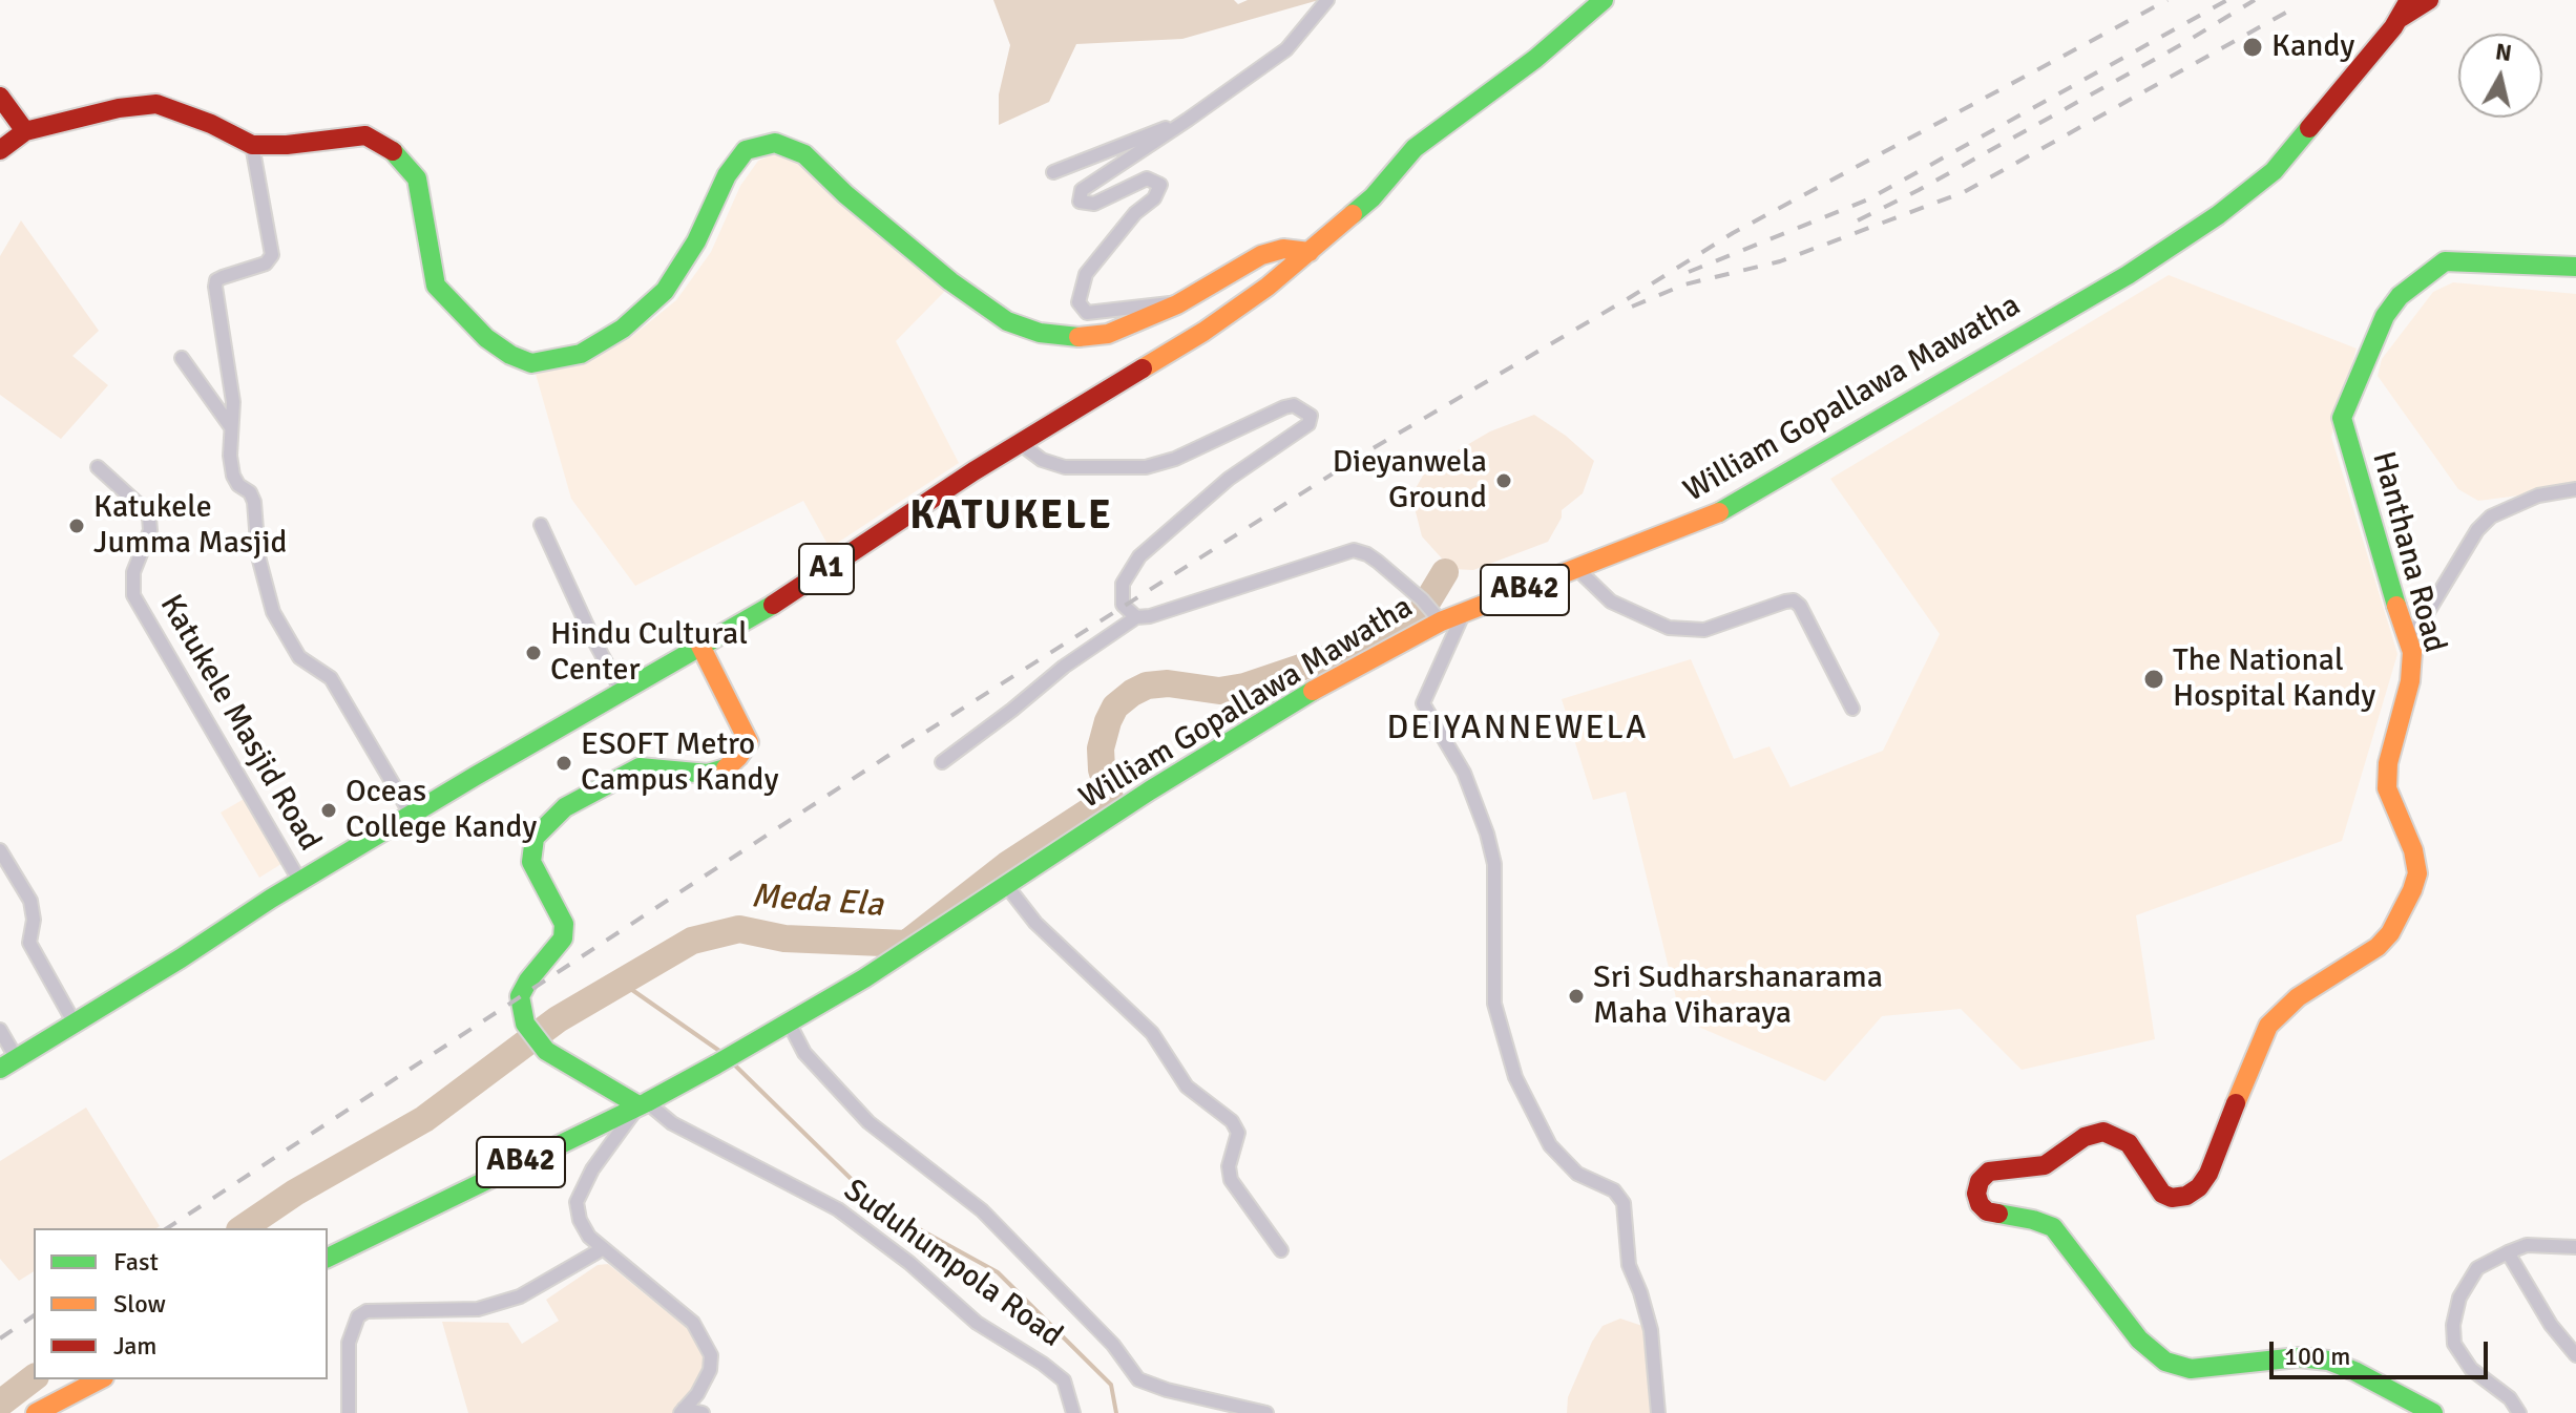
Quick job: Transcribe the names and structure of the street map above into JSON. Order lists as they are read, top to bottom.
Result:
{
  "streets": {
    "main road": [
      "William Gopallawa Mawatha",
      "Hanthana Road",
      "A1",
      "AB42"
    ],
    "street": ["Katukele Masjid Road", "Suduhumpola Road"]
  },
  "crossings": [
    ["William Gopallawa Mawatha", "Suduhumpola Road"],
    ["A1", "Katukele Masjid Road"]
  ],
  "districts": ["KATUKELE", "DEIYANNEWELA"],
  "water": ["Meda Ela"],
  "places": [
    "Kandy",
    "Dieyanwela Ground",
    "Katukele Jumma Masjid",
    "Hindu Cultural Center",
    "The National Hospital Kandy",
    "ESOFT Metro Campus Kandy",
    "Oceas College Kandy",
    "Sri Sudharshanarama Maha Viharaya"
  ],
  "legend": ["Fast", "Slow", "Jam"],
  "scale_bar": "100 m",
  "north": "top"
}
